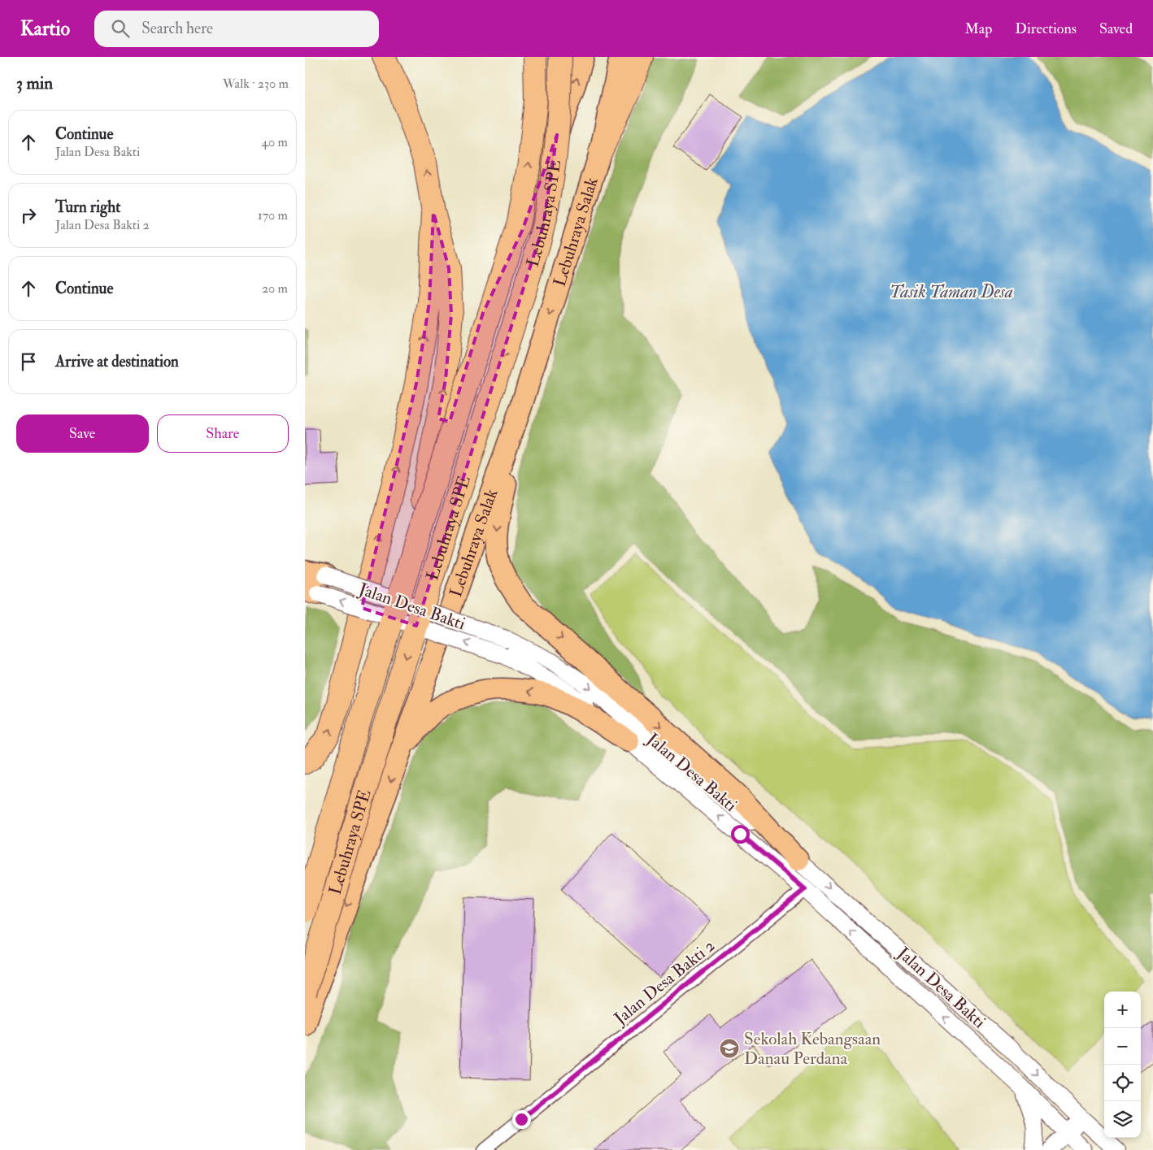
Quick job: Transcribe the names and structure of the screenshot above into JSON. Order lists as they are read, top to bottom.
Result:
{
  "streets": {
    "highway": ["Lebuhraya SPE", "Lebuhraya Salak"],
    "street": ["Jalan Desa Bakti", "Jalan Desa Bakti 2"]
  },
  "crossings": [
    ["Jalan Desa Bakti", "Jalan Desa Bakti 2"]
  ],
  "water": ["Tasik Taman Desa"],
  "places": {
    "school or university": ["Sekolah Kebangsaan Danau Perdana"]
  },
  "page": {
    "header": "Kartio",
    "search": "Search here",
    "nav": ["Map", "Directions", "Saved"],
    "heading": ["3 min", "Walk · 230 m"],
    "list": [
      ["Continue", "Jalan Desa Bakti", "40 m"],
      ["Turn right", "Jalan Desa Bakti 2", "170 m"],
      ["Continue", "20 m"],
      "Arrive at destination"
    ],
    "buttons": ["Save", "Share"],
    "map_buttons": ["+", "−"]
  }
}
